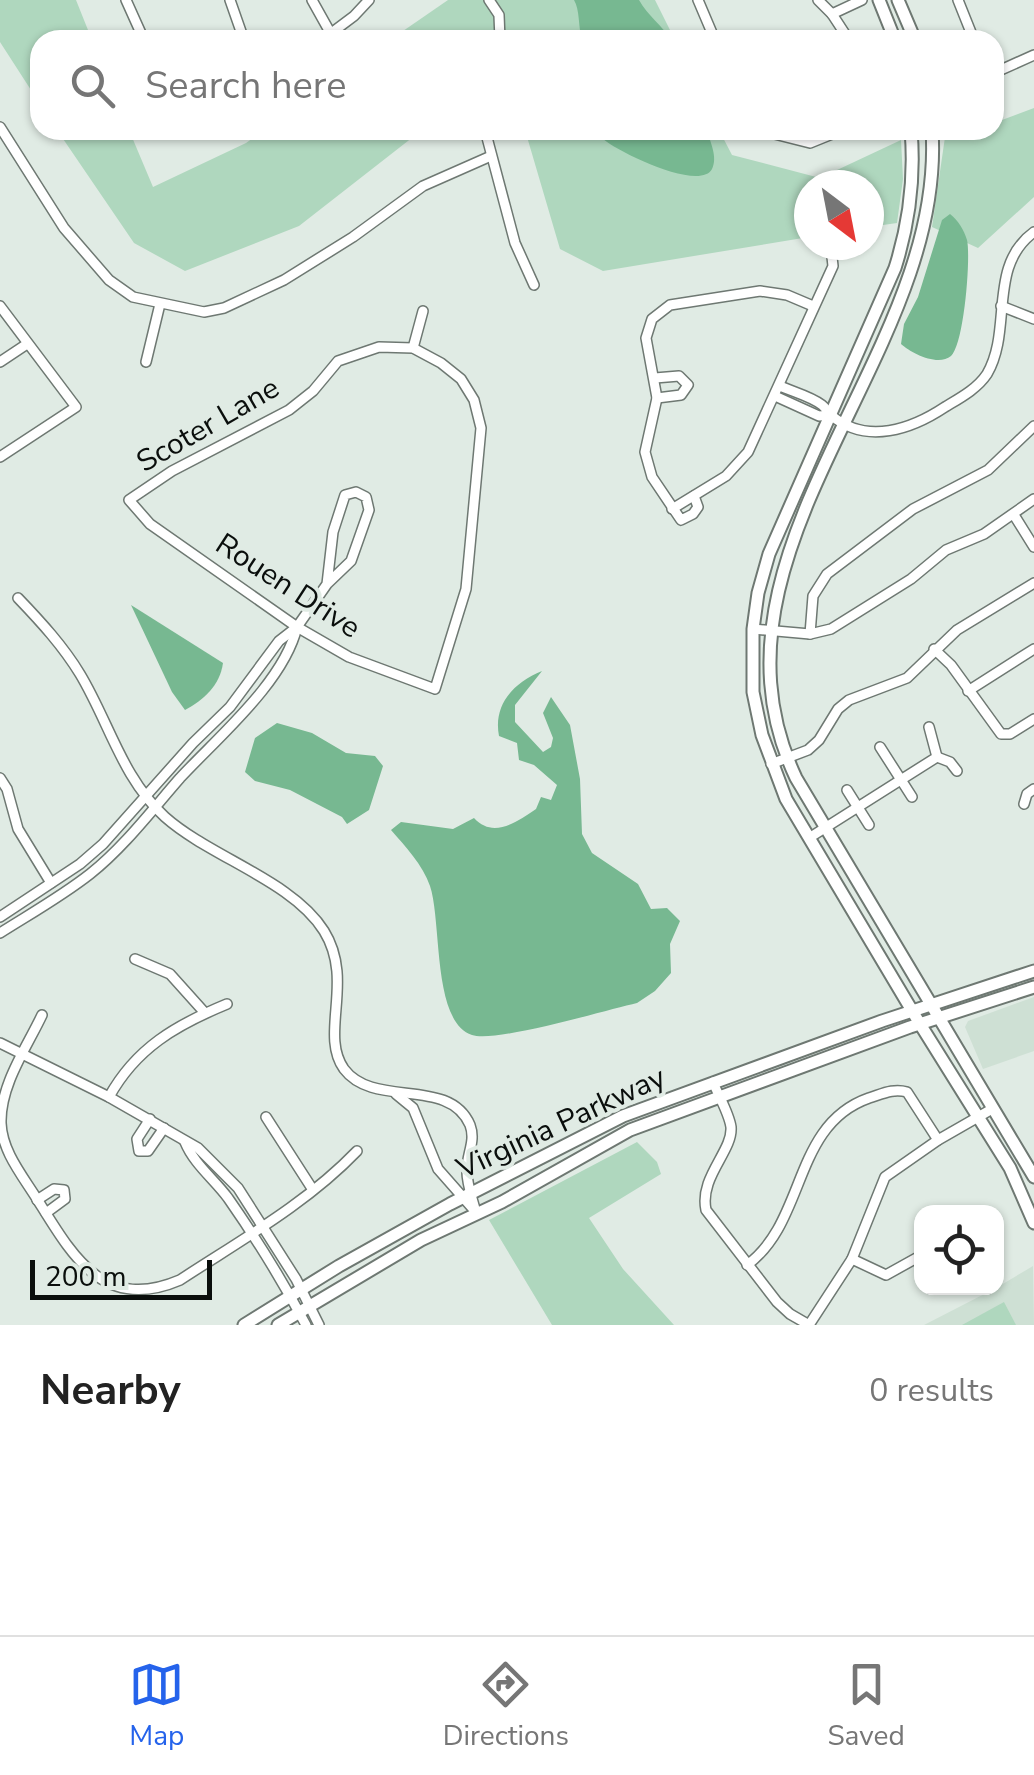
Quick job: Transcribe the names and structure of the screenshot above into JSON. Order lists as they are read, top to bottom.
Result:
{
  "streets": {
    "main road": ["Virginia Parkway"],
    "street": ["Scoter Lane", "Rouen Drive"]
  },
  "crossings": [
    ["Scoter Lane", "Rouen Drive"]
  ],
  "scale_bar": "200 m",
  "north": "bottom right",
  "page": {
    "search": "Search here",
    "scale": "200 m",
    "heading": ["Nearby", "0 results"],
    "nav": ["Map", "Directions", "Saved"]
  }
}
